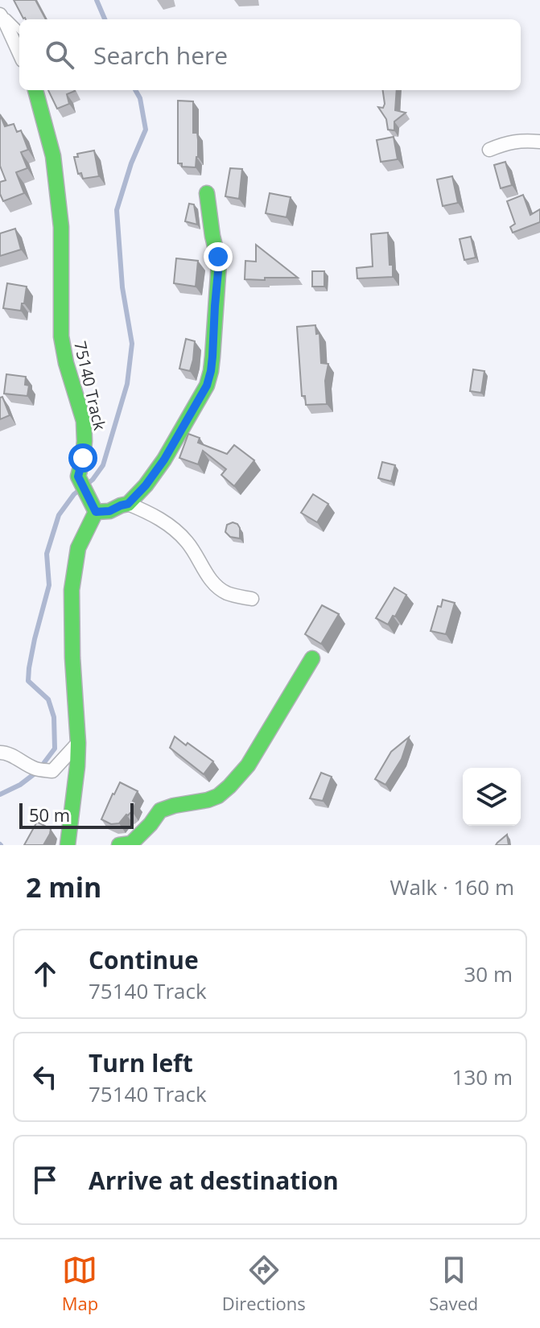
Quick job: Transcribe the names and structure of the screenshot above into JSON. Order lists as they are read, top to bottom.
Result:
{
  "streets": {
    "street": ["75140 Track"]
  },
  "scale_bar": "50 m",
  "page": {
    "search": "Search here",
    "scale": "50 m",
    "heading": ["2 min", "Walk · 160 m"],
    "list": [
      ["Continue", "75140 Track", "30 m"],
      ["Turn left", "75140 Track", "130 m"],
      "Arrive at destination"
    ],
    "nav": ["Map", "Directions", "Saved"]
  }
}
